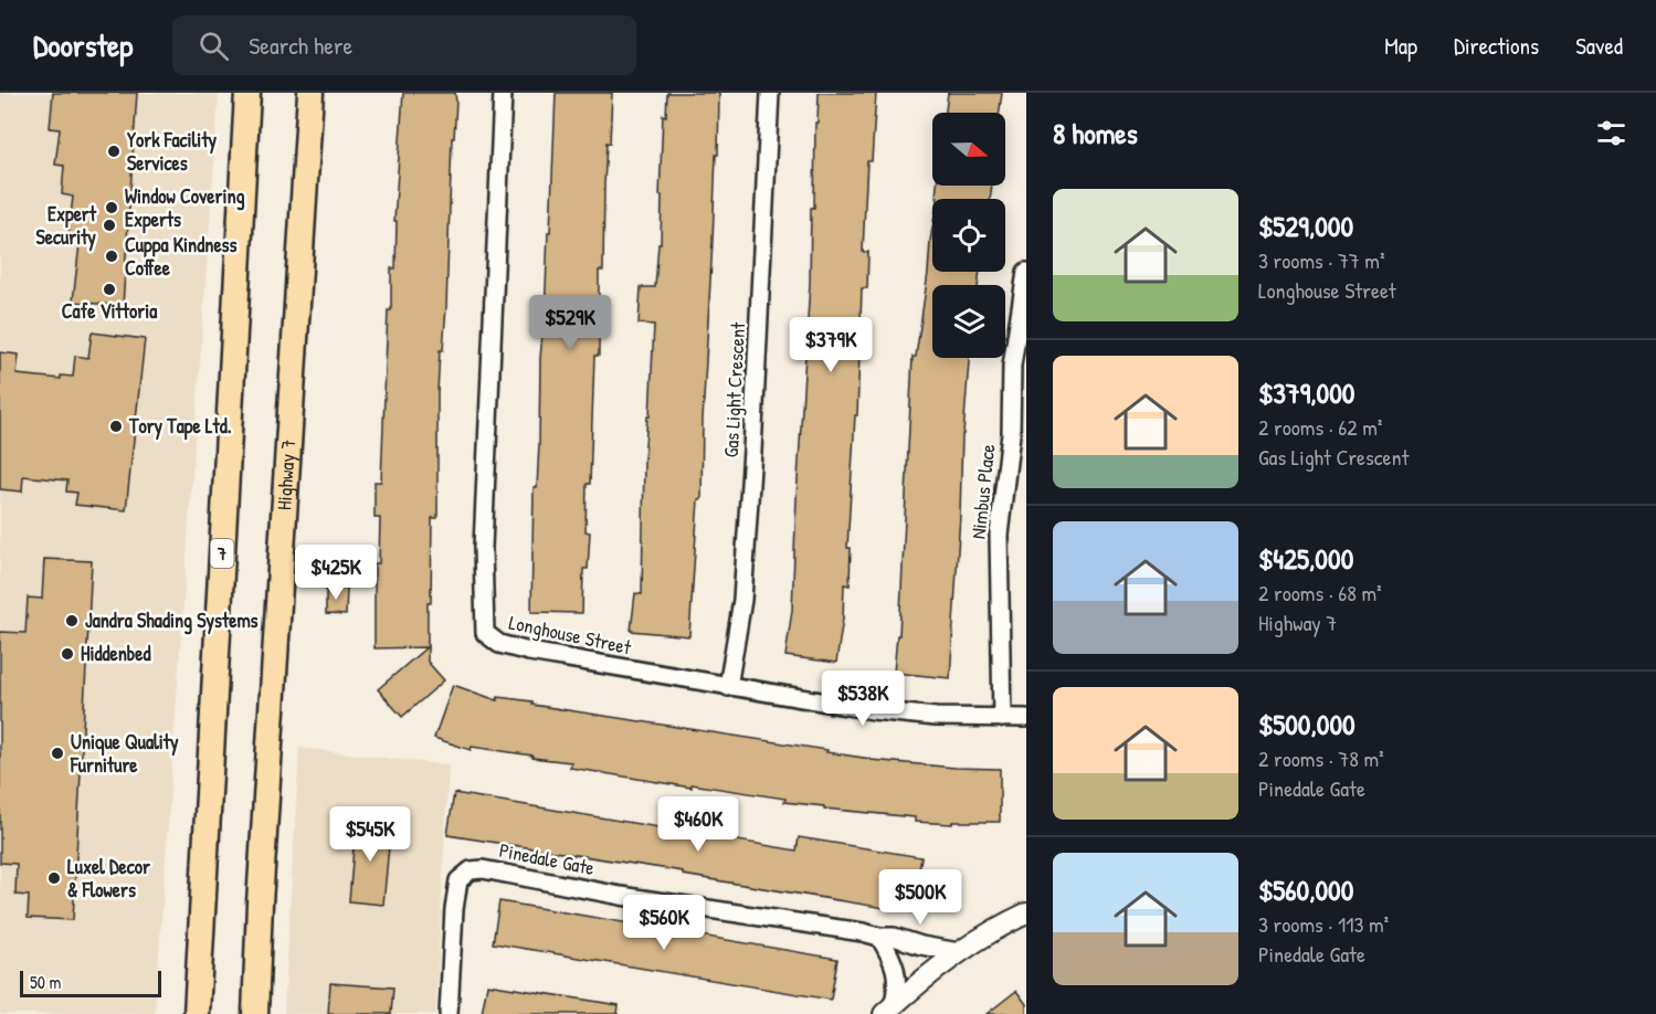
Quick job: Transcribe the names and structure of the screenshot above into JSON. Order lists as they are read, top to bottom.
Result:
{
  "streets": {
    "main road": ["Highway 7", "7"],
    "street": [
      "Gas Light Crescent",
      "Nimbus Place",
      "Longhouse Street",
      "Pinedale Gate"
    ]
  },
  "crossings": [
    ["Gas Light Crescent", "Longhouse Street"],
    ["Nimbus Place", "Longhouse Street"]
  ],
  "places": [
    "York Facility Services",
    "Window Covering Experts",
    "Expert Security",
    "Cuppa Kindness Coffee",
    "Cafe Vittoria",
    "Tory Tape Ltd.",
    "Jandra Shading Systems",
    "Hiddenbed",
    "Unique Quality Furniture",
    "Luxel Decor & Flowers"
  ],
  "scale_bar": "50 m",
  "north": "right",
  "page": {
    "header": "Doorstep",
    "search": "Search here",
    "nav": ["Map", "Directions", "Saved"],
    "heading": "8 homes",
    "list": [
      {
        "name": "$529,000",
        "note": "3 rooms · 77 m² · Longhouse Street"
      },
      {
        "name": "$379,000",
        "note": "2 rooms · 62 m² · Gas Light Crescent"
      },
      {
        "name": "$425,000",
        "note": "2 rooms · 68 m² · Highway 7"
      },
      {
        "name": "$500,000",
        "note": "2 rooms · 78 m² · Pinedale Gate"
      },
      {
        "name": "$560,000",
        "note": "3 rooms · 113 m² · Pinedale Gate"
      }
    ],
    "price": [
      "$529K",
      "$379K",
      "$425K",
      "$538K",
      "$460K",
      "$545K",
      "$500K",
      "$560K"
    ],
    "scale": "50 m"
  }
}
